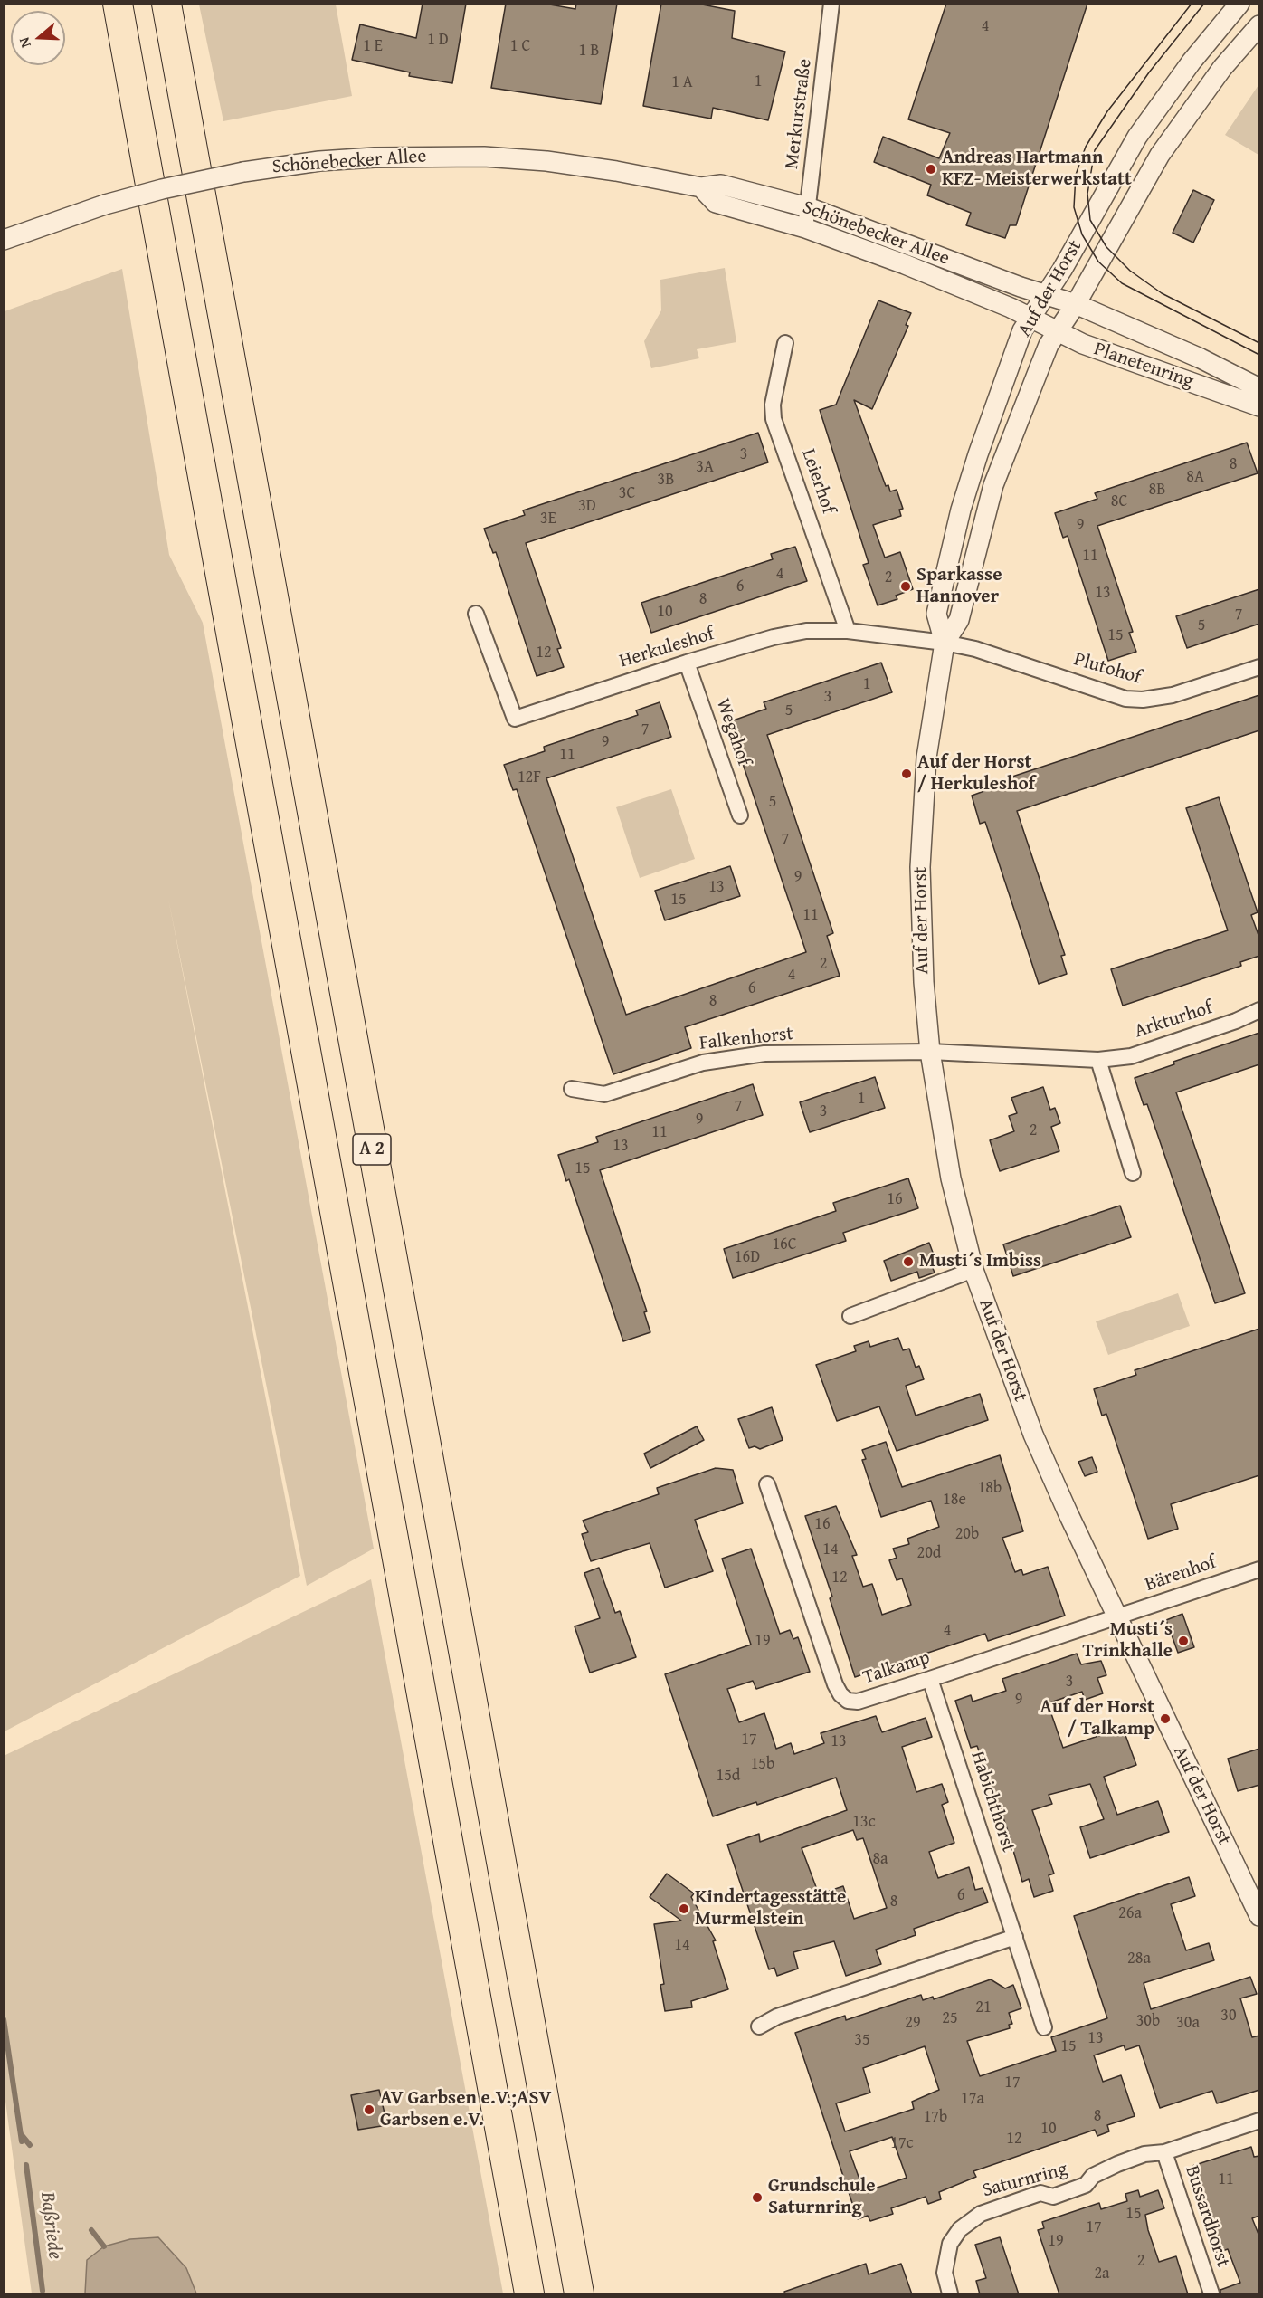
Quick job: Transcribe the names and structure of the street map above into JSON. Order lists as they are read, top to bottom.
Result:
{
  "streets": {
    "highway": ["A 2"],
    "street": [
      "Merkurstraße",
      "Schönebecker Allee",
      "Auf der Horst",
      "Planetenring",
      "Leierhof",
      "Herkuleshof",
      "Plutohof",
      "Wegahof",
      "Arkturhof",
      "Falkenhorst",
      "Bärenhof",
      "Talkamp",
      "Habichthorst",
      "Saturnring",
      "Bussardhorst"
    ]
  },
  "crossings": [
    ["Merkurstraße", "Schönebecker Allee"],
    ["Schönebecker Allee", "Auf der Horst"],
    ["Schönebecker Allee", "Planetenring"],
    ["Auf der Horst", "Planetenring"],
    ["Auf der Horst", "Herkuleshof"],
    ["Auf der Horst", "Plutohof"],
    ["Auf der Horst", "Arkturhof"],
    ["Auf der Horst", "Falkenhorst"],
    ["Auf der Horst", "Bärenhof"],
    ["Auf der Horst", "Talkamp"],
    ["Leierhof", "Herkuleshof"],
    ["Herkuleshof", "Plutohof"],
    ["Herkuleshof", "Wegahof"],
    ["Arkturhof", "Falkenhorst"],
    ["Bärenhof", "Talkamp"],
    ["Talkamp", "Habichthorst"],
    ["Saturnring", "Bussardhorst"]
  ],
  "water": ["Baßriede"],
  "places": [
    "Andreas Hartmann KFZ- Meisterwerkstatt",
    "Sparkasse Hannover",
    "Auf der Horst / Herkuleshof",
    "Musti´s Imbiss",
    "Musti´s Trinkhalle",
    "Auf der Horst / Talkamp",
    "Kindertagesstätte Murmelstein",
    "AV Garbsen e.V.;ASV Garbsen e.V.",
    "Grundschule Saturnring"
  ],
  "house_numbers": [
    "4",
    "1 D",
    "1 E",
    "1 C",
    "1 B",
    "1",
    "1 A",
    "3",
    "8",
    "3A",
    "8A",
    "3B",
    "8B",
    "3C",
    "8C",
    "3D",
    "3E",
    "9",
    "11",
    "4",
    "2",
    "6",
    "13",
    "8",
    "10",
    "7",
    "5",
    "15",
    "12",
    "1",
    "3",
    "5",
    "7",
    "9",
    "11",
    "12F",
    "5",
    "7",
    "9",
    "13",
    "15",
    "11",
    "2",
    "4",
    "6",
    "8",
    "1",
    "7",
    "3",
    "9",
    "2",
    "11",
    "13",
    "15",
    "16",
    "16C",
    "16D",
    "18b",
    "18e",
    "16",
    "20b",
    "14",
    "20d",
    "12",
    "4",
    "19",
    "3",
    "9",
    "17",
    "13",
    "15b",
    "15d",
    "13c",
    "8a",
    "6",
    "8",
    "26a",
    "14",
    "28a",
    "21",
    "30",
    "25",
    "30b",
    "29",
    "30a",
    "13",
    "35",
    "15",
    "17",
    "17a",
    "8",
    "17b",
    "10",
    "12",
    "17c",
    "11",
    "15",
    "17",
    "19",
    "2",
    "2a"
  ],
  "north": "left"
}
